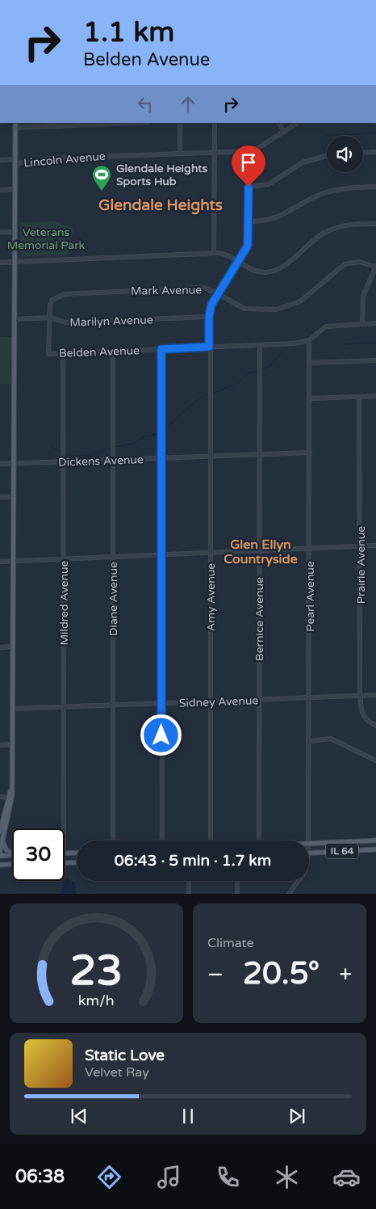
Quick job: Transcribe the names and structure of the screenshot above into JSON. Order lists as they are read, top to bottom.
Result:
{
  "streets": {
    "main road": ["IL 64"],
    "street": [
      "Lincoln Avenue",
      "Mark Avenue",
      "Marilyn Avenue",
      "Belden Avenue",
      "Dickens Avenue",
      "Prairie Avenue",
      "Pearl Avenue",
      "Amy Avenue",
      "Diane Avenue",
      "Mildred Avenue",
      "Bernice Avenue",
      "Sidney Avenue"
    ]
  },
  "crossings": [
    ["Lincoln Avenue", "Amy Avenue"],
    ["Mark Avenue", "Marilyn Avenue"],
    ["Mark Avenue", "Belden Avenue"],
    ["Mark Avenue", "Amy Avenue"],
    ["Marilyn Avenue", "Belden Avenue"],
    ["Marilyn Avenue", "Amy Avenue"],
    ["Belden Avenue", "Pearl Avenue"],
    ["Belden Avenue", "Amy Avenue"],
    ["Belden Avenue", "Diane Avenue"],
    ["Belden Avenue", "Mildred Avenue"],
    ["Belden Avenue", "Bernice Avenue"],
    ["Dickens Avenue", "Pearl Avenue"],
    ["Dickens Avenue", "Amy Avenue"],
    ["Dickens Avenue", "Diane Avenue"],
    ["Dickens Avenue", "Mildred Avenue"],
    ["Dickens Avenue", "Bernice Avenue"],
    ["Prairie Avenue", "Sidney Avenue"],
    ["Pearl Avenue", "Sidney Avenue"],
    ["Amy Avenue", "Sidney Avenue"],
    ["Diane Avenue", "Sidney Avenue"],
    ["Mildred Avenue", "Sidney Avenue"],
    ["Bernice Avenue", "Sidney Avenue"]
  ],
  "districts": ["Glendale Heights", "Glen Ellyn Countryside"],
  "parks": ["Veterans Memorial Park"],
  "places": {
    "sports": ["Glendale Heights Sports Hub"]
  },
  "page": {
    "turn": ["1.1 km", "Belden Avenue"],
    "limit": "30",
    "trip": "06:43 · 5 min · 1.7 km",
    "tile": "Climate",
    "heat": ["−", "20.5°", "+"],
    "song": ["Static Love", "Velvet Ray"],
    "tabs": "06:38",
    "gauge": ["23", "km/h"]
  }
}
